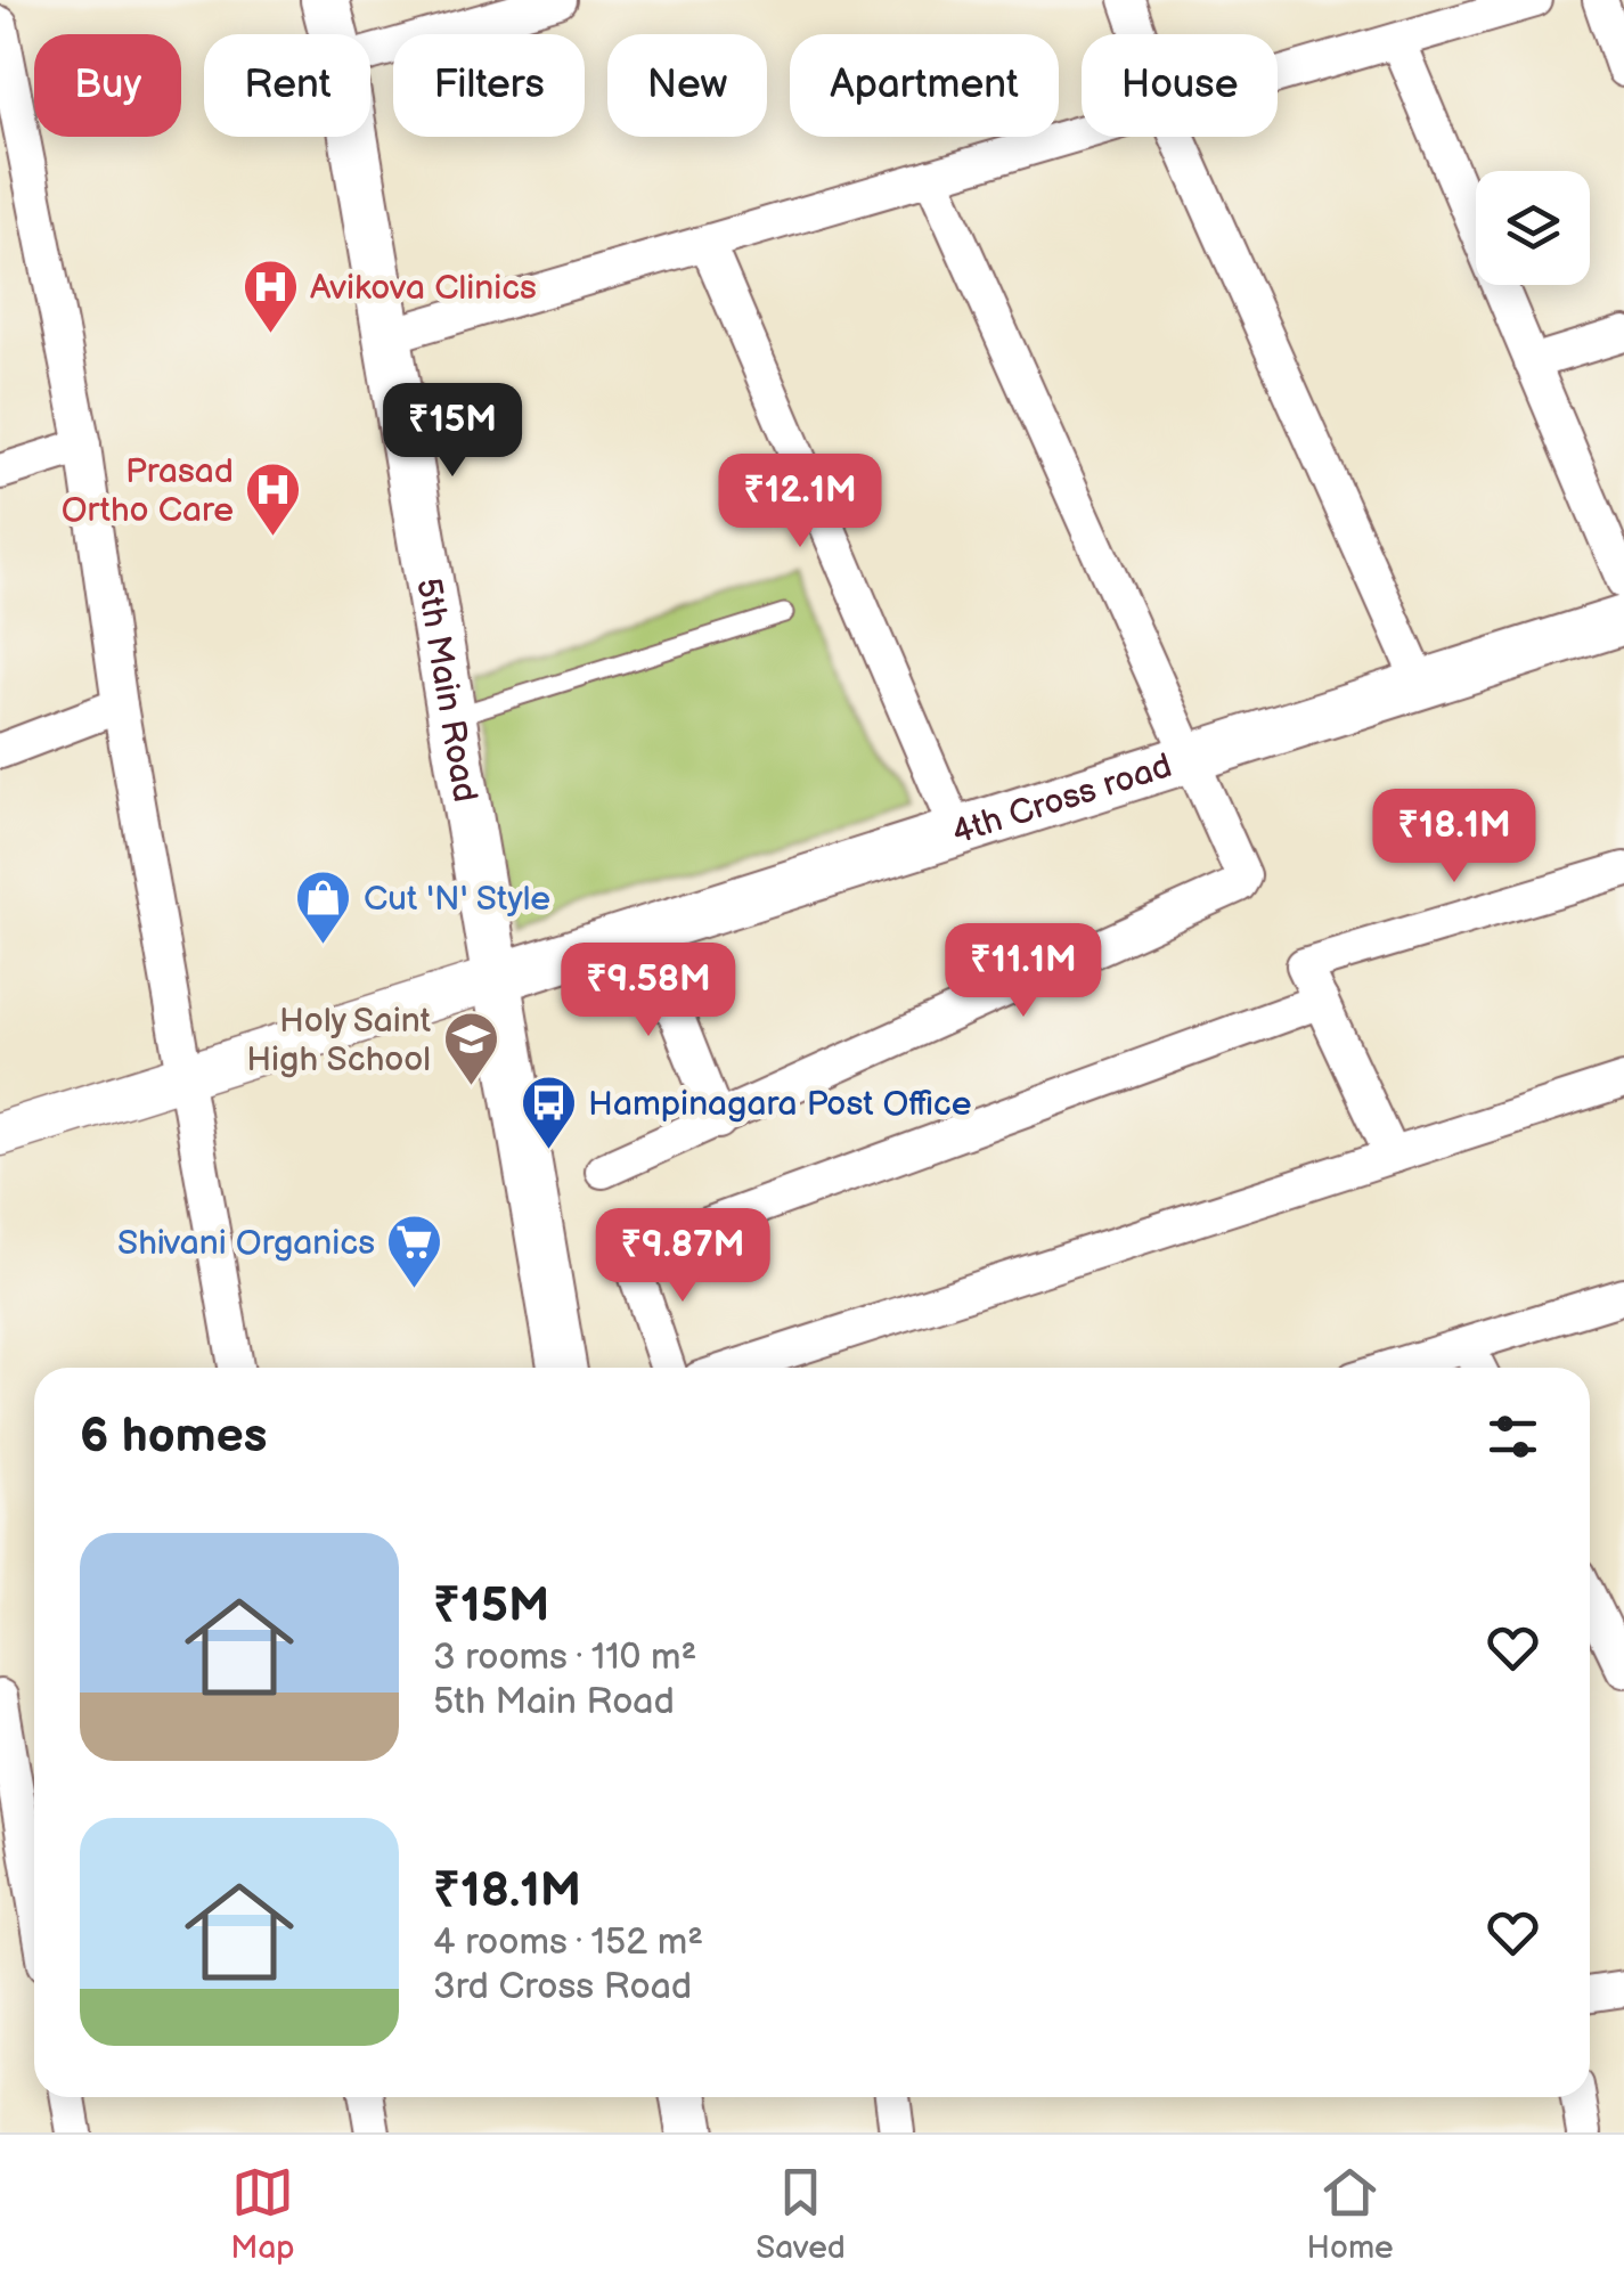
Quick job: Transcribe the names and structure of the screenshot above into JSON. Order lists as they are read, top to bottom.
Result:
{
  "streets": {
    "main road": ["5th Main Road", "4th Cross road"]
  },
  "crossings": [
    ["5th Main Road", "4th Cross road"]
  ],
  "places": {
    "hospital": ["Avikova Clinics", "Prasad Ortho Care"],
    "shop": ["Cut 'N' Style"],
    "school or university": ["Holy Saint High School"],
    "bus stop": ["Hampinagara Post Office"],
    "supermarket": ["Shivani Organics"]
  },
  "page": {
    "chip": [
      "Buy",
      "Rent",
      "Filters",
      "New",
      "Apartment",
      "House"
    ],
    "price": [
      "₹15M",
      "₹12.1M",
      "₹18.1M",
      "₹11.1M",
      "₹9.58M",
      "₹9.87M"
    ],
    "heading": "6 homes",
    "list": [
      {
        "name": "₹15M",
        "note": "3 rooms · 110 m² · 5th Main Road"
      },
      {
        "name": "₹18.1M",
        "note": "4 rooms · 152 m² · 3rd Cross Road"
      }
    ],
    "tabs": ["Map", "Saved", "Home"]
  }
}
